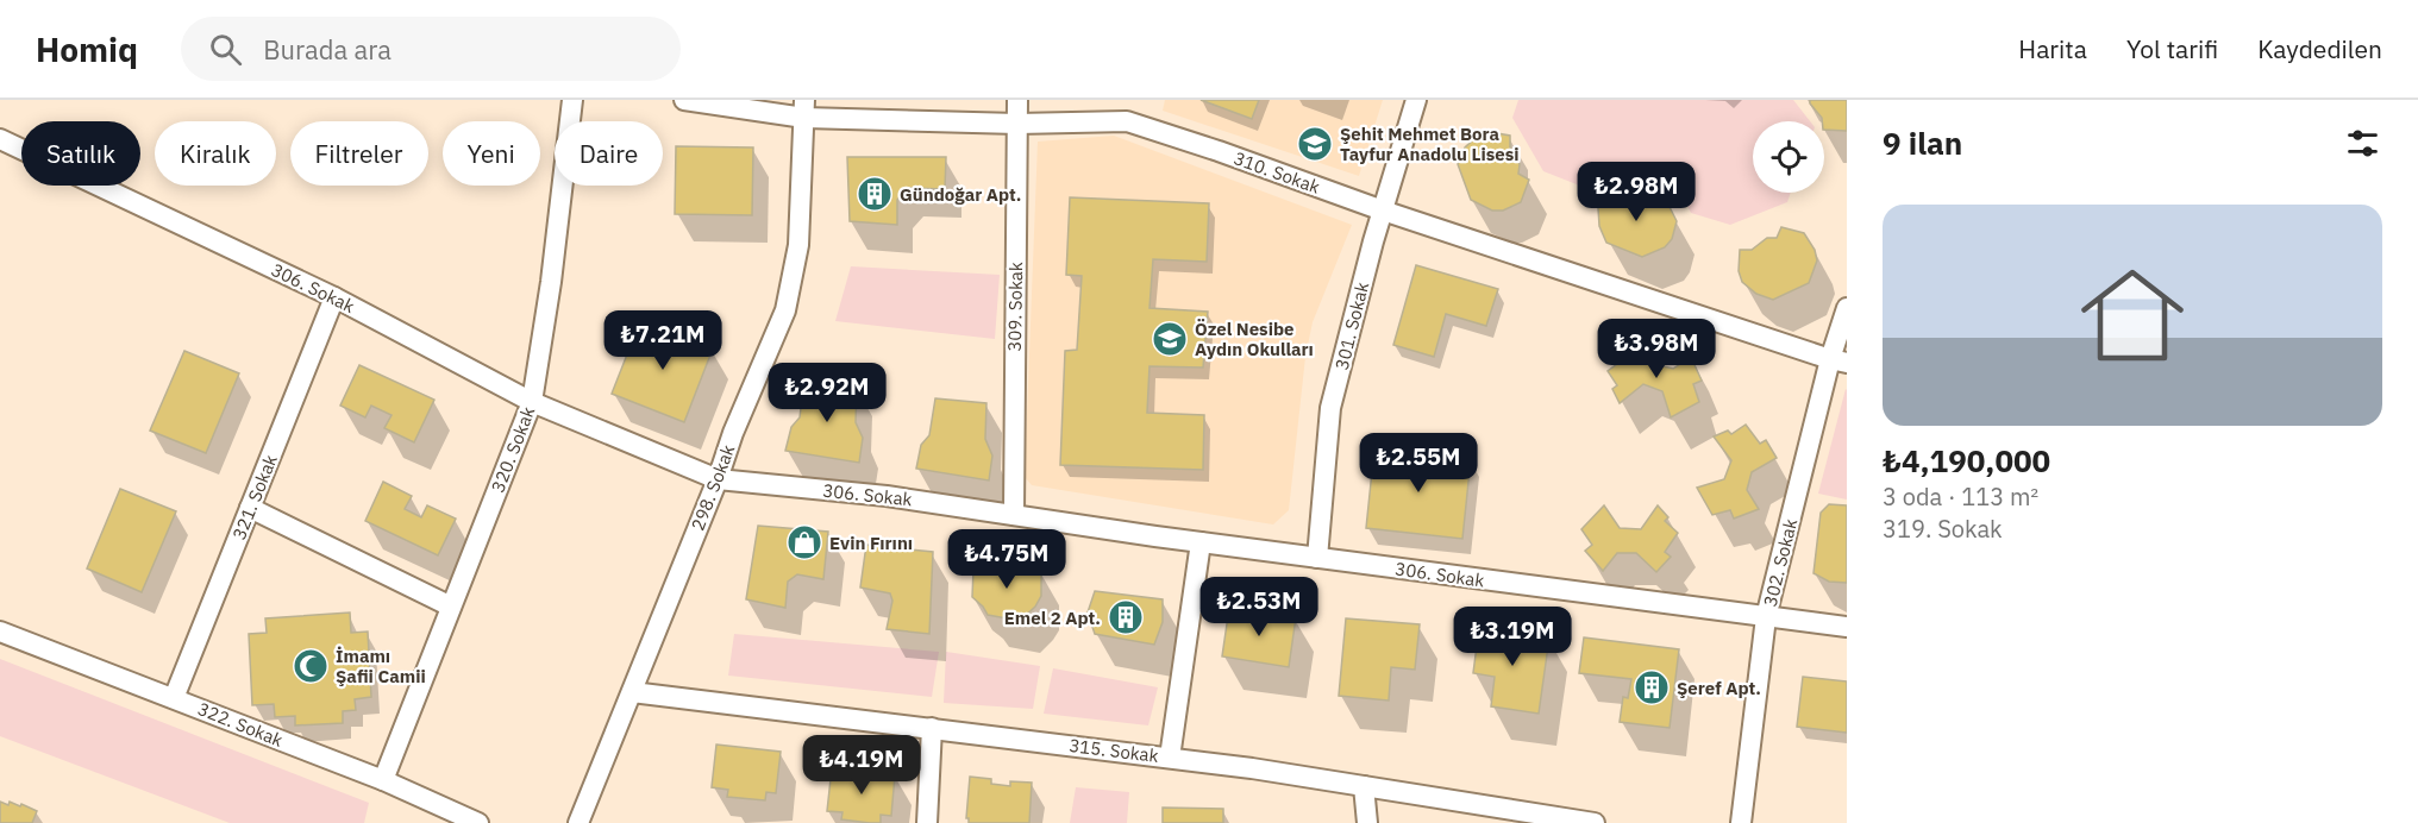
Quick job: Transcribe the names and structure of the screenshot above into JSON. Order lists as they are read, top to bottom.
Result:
{
  "streets": {
    "street": [
      "310. Sokak",
      "306. Sokak",
      "309. Sokak",
      "301. Sokak",
      "320. Sokak",
      "298. Sokak",
      "321. Sokak",
      "302. Sokak",
      "322. Sokak",
      "315. Sokak"
    ]
  },
  "crossings": [
    ["310. Sokak", "309. Sokak"],
    ["310. Sokak", "301. Sokak"],
    ["310. Sokak", "298. Sokak"],
    ["310. Sokak", "302. Sokak"],
    ["306. Sokak", "309. Sokak"],
    ["306. Sokak", "301. Sokak"],
    ["306. Sokak", "320. Sokak"],
    ["306. Sokak", "298. Sokak"],
    ["306. Sokak", "321. Sokak"],
    ["306. Sokak", "302. Sokak"],
    ["320. Sokak", "322. Sokak"],
    ["298. Sokak", "315. Sokak"],
    ["321. Sokak", "322. Sokak"]
  ],
  "places": {
    "school or university": ["Şehit Mehmet Bora Tayfur Anadolu Lisesi", "Özel Nesibe Aydın Okulları"],
    "building": ["Gündoğar Apt.", "Emel 2 Apt.", "Şeref Apt."],
    "shop": ["Evin Fırını"],
    "mosque": ["İmamı Şafii Camii"]
  },
  "page": {
    "header": "Homiq",
    "search": "Burada ara",
    "nav": ["Harita", "Yol tarifi", "Kaydedilen"],
    "heading": "9 ilan",
    "chip": [
      "Satılık",
      "Kiralık",
      "Filtreler",
      "Yeni",
      "Daire"
    ],
    "price": [
      "₺2.98M",
      "₺7.21M",
      "₺3.98M",
      "₺2.92M",
      "₺2.55M",
      "₺4.75M",
      "₺2.53M",
      "₺3.19M",
      "₺4.19M"
    ],
    "list": [
      {
        "name": "₺4,190,000",
        "note": "3 oda · 113 m² · 319. Sokak"
      }
    ]
  }
}
